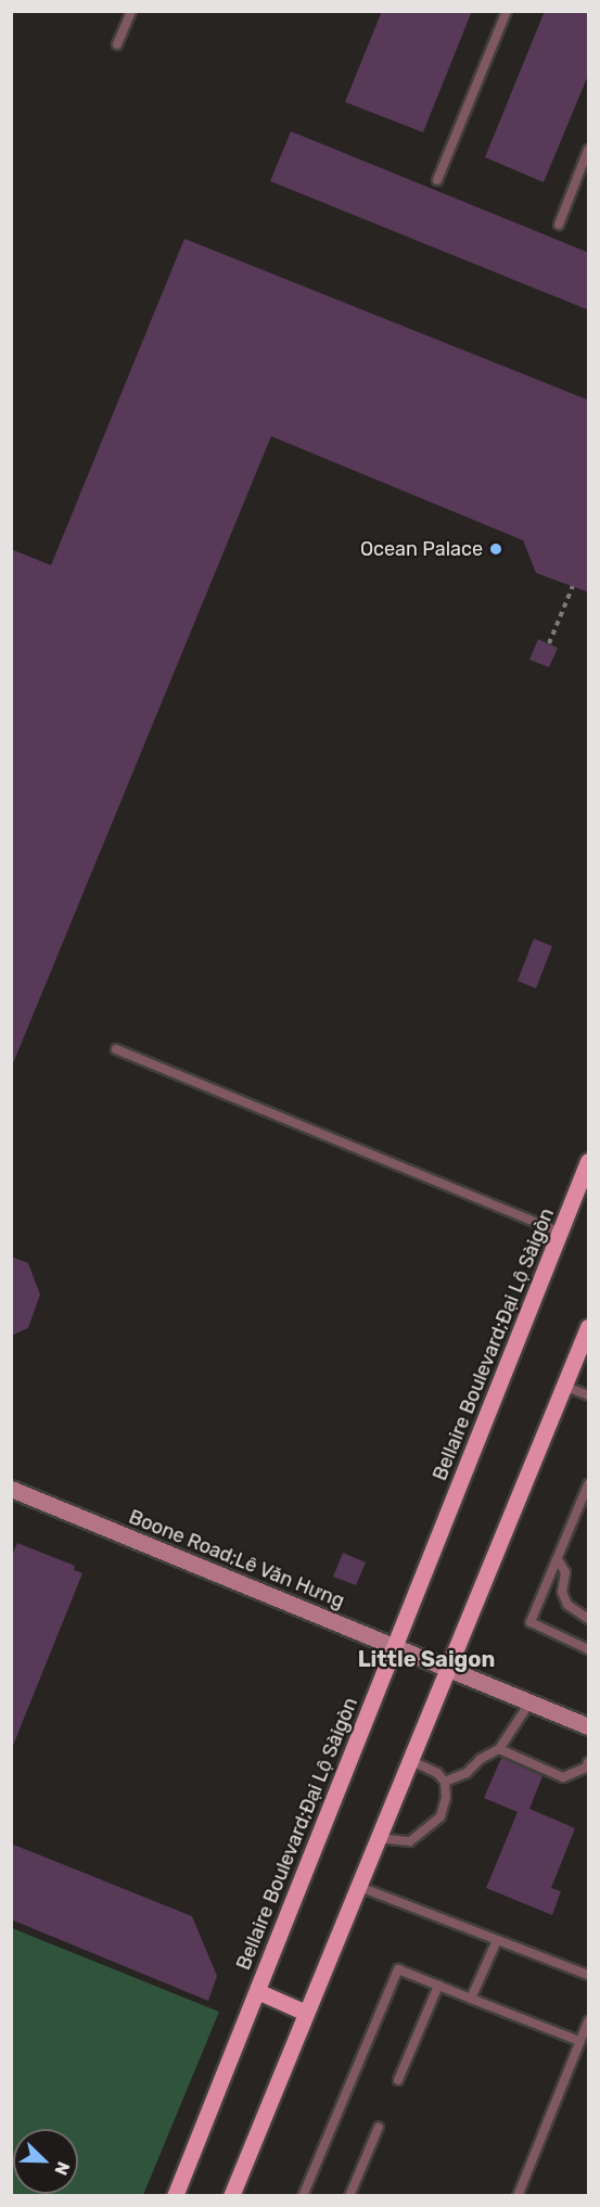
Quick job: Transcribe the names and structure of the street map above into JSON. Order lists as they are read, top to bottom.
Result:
{
  "streets": {
    "main road": ["Bellaire Boulevard;Đại Lộ Sàigòn"],
    "street": ["Boone Road;Lê Văn Hưng"]
  },
  "crossings": [
    ["Bellaire Boulevard;Đại Lộ Sàigòn", "Boone Road;Lê Văn Hưng"]
  ],
  "districts": ["Little Saigon"],
  "places": ["Ocean Palace"],
  "north": "bottom right"
}
